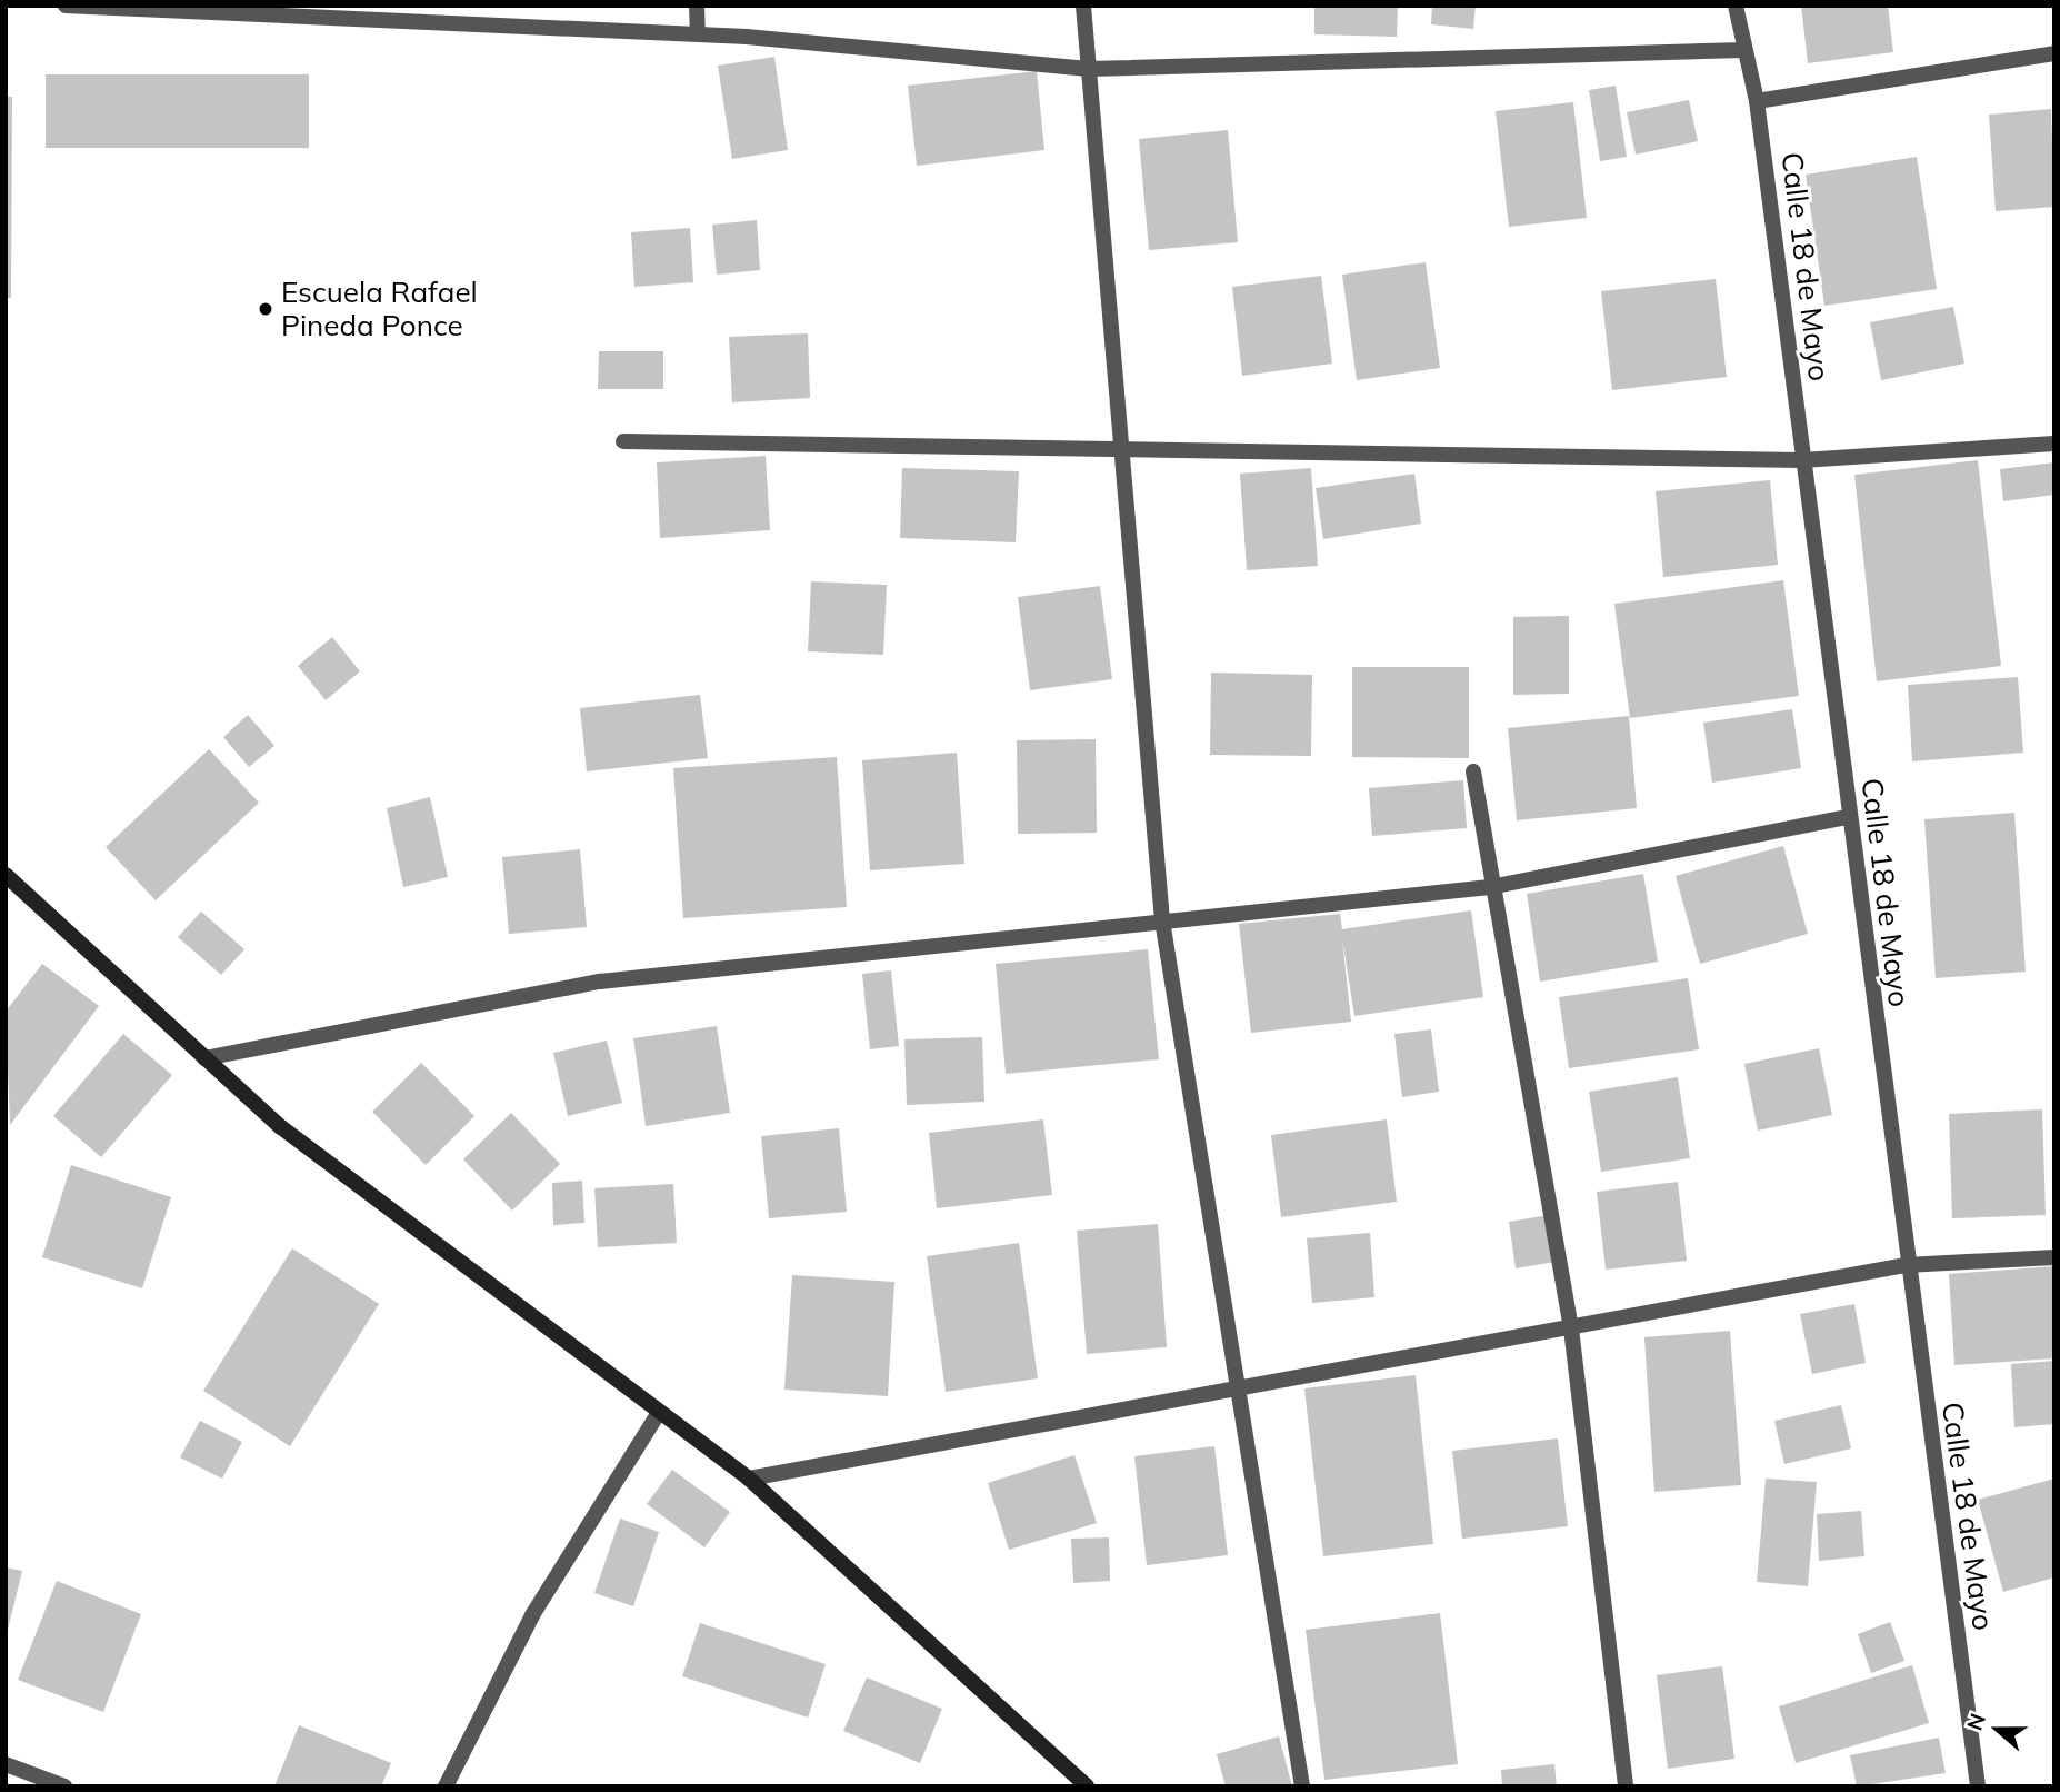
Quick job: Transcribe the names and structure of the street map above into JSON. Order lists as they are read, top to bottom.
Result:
{
  "streets": {
    "street": ["Calle 18 de Mayo"]
  },
  "places": ["Escuela Rafael Pineda Ponce"],
  "north": "left"
}
